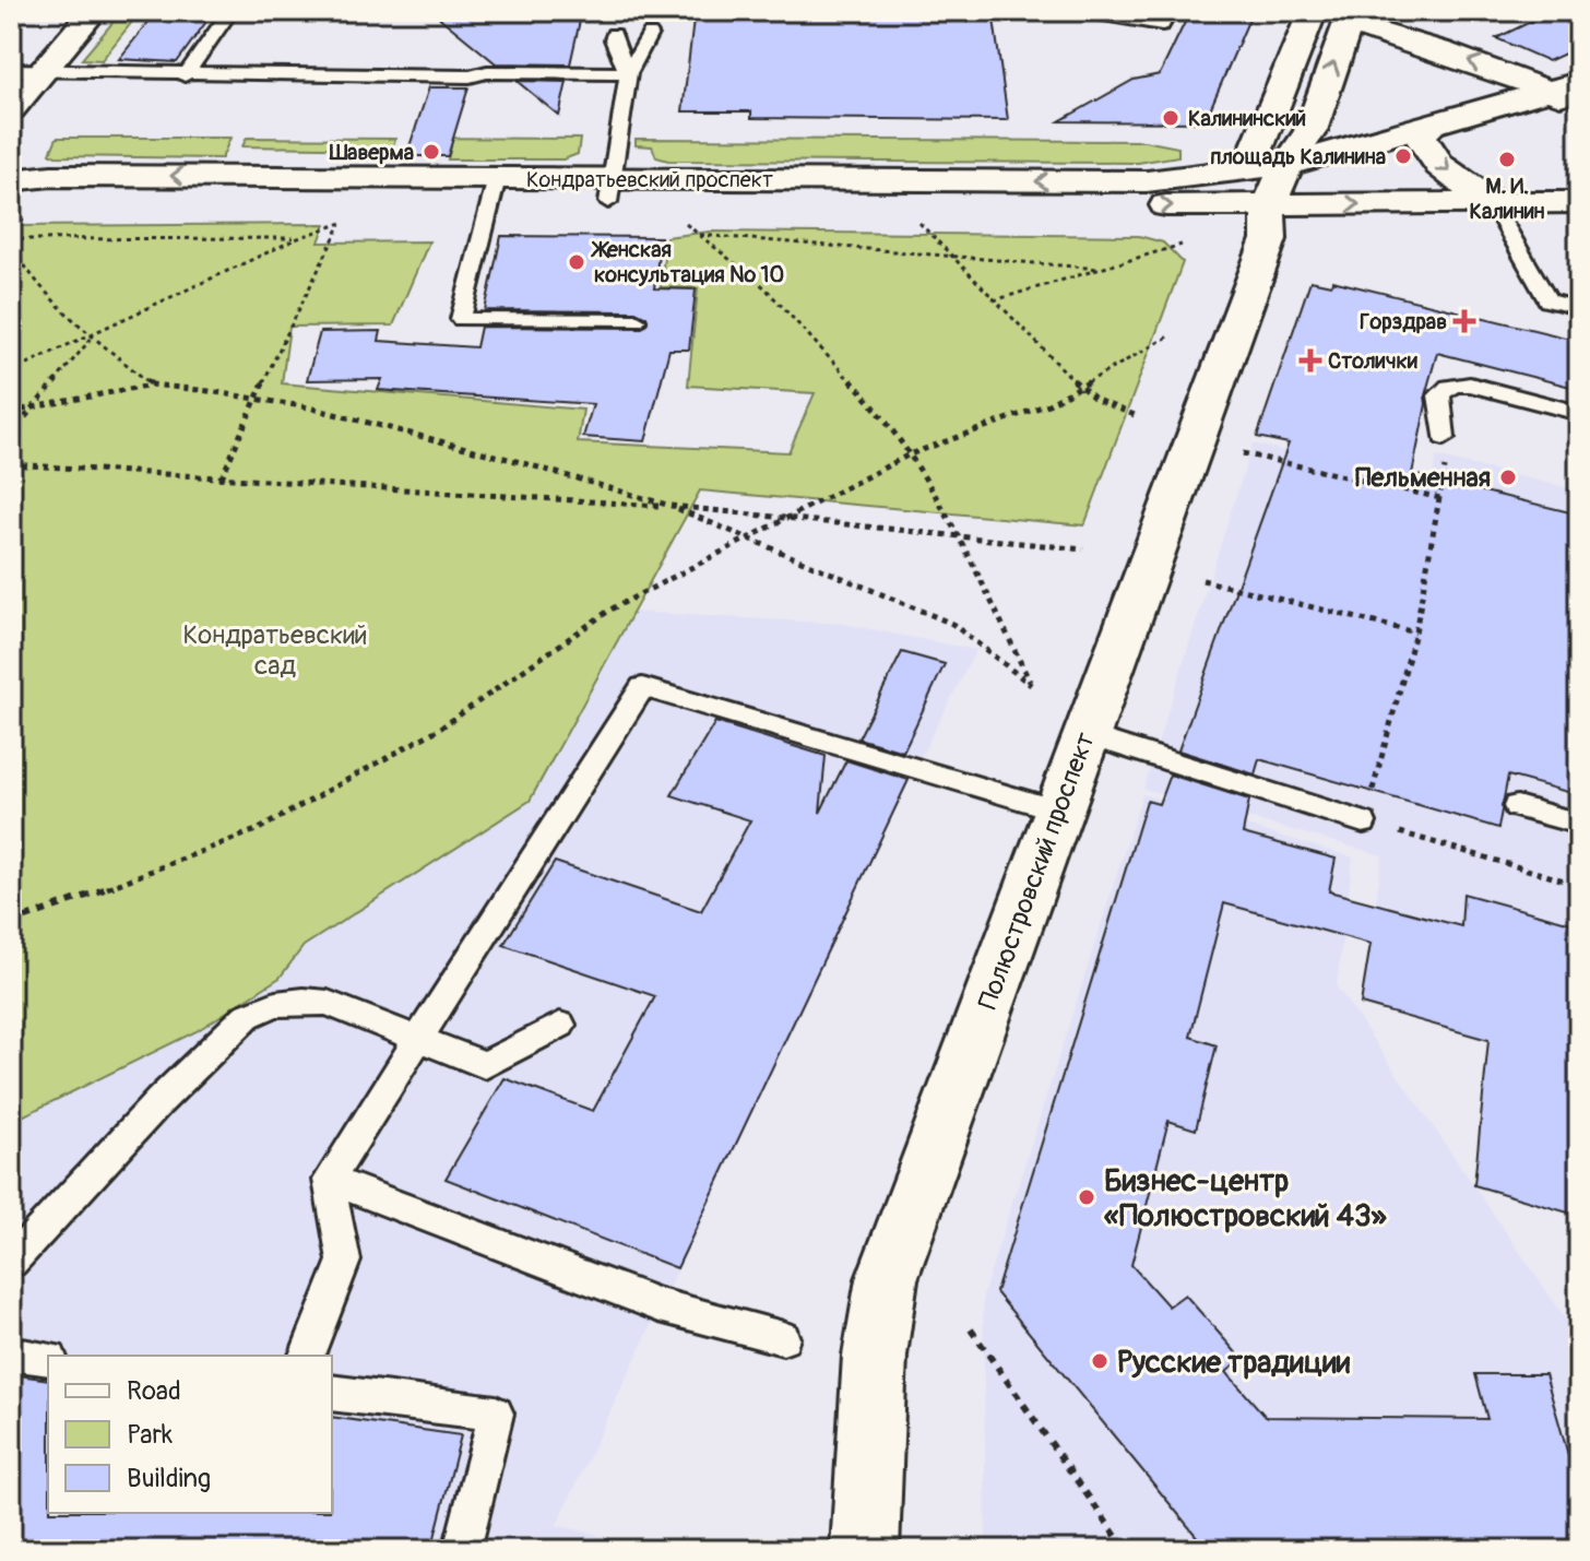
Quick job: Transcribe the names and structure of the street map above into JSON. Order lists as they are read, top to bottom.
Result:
{
  "streets": {
    "main road": ["Кондратьевский проспект", "Полюстровский проспект"]
  },
  "crossings": [
    ["Кондратьевский проспект", "Полюстровский проспект"]
  ],
  "parks": ["Кондратьевский сад"],
  "places": {
    "other": [
      "Калининский",
      "Шаверма",
      "площадь Калинина",
      "М. И. Калинин",
      "Женская консультация № 10",
      "Пельменная",
      "Бизнес-центр «Полюстровский 43»",
      "Русские традиции"
    ],
    "health": ["Горздрав", "Столички"]
  },
  "legend": ["Road", "Park", "Building"]
}
